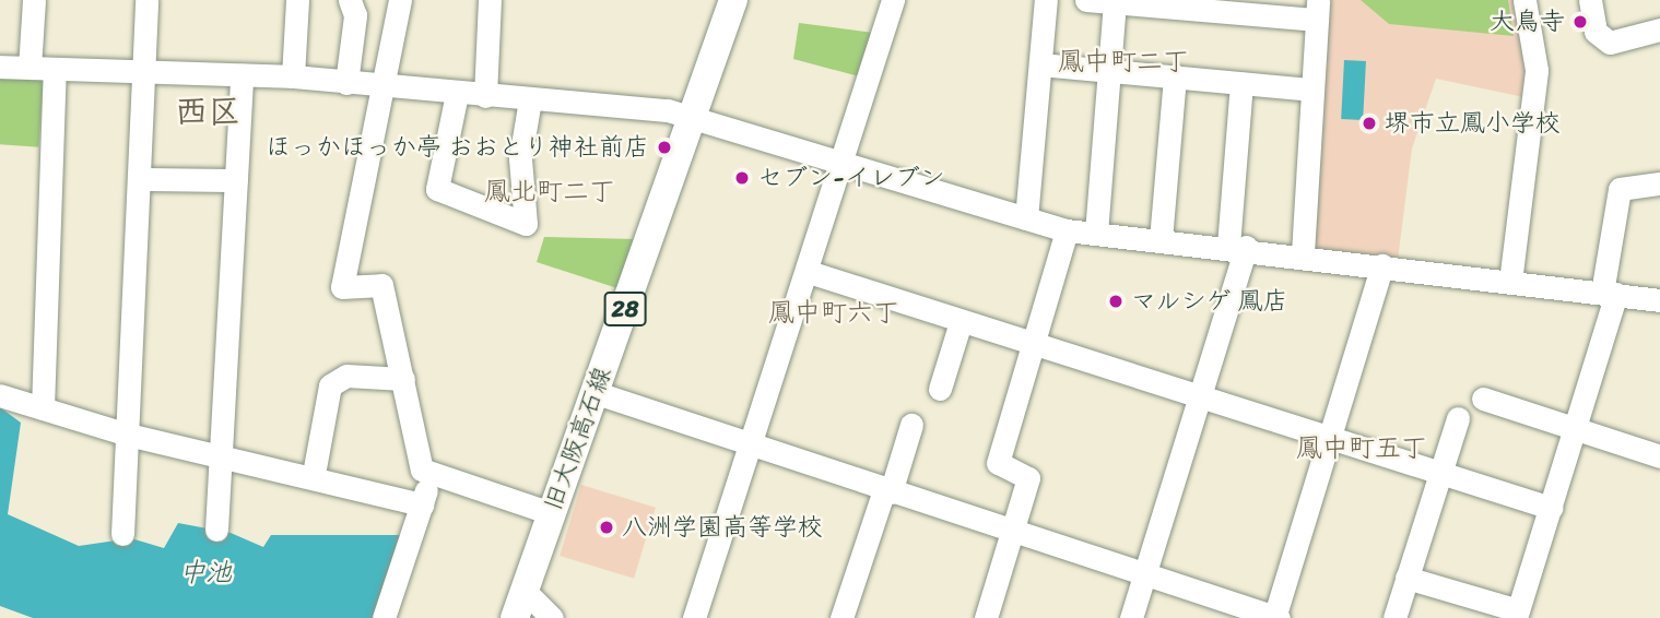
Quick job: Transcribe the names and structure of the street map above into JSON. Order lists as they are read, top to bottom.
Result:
{
  "streets": {
    "main road": ["28", "旧大阪高石線"]
  },
  "districts": [
    "鳳中町二丁",
    "西区",
    "鳳北町二丁",
    "鳳中町六丁",
    "鳳中町五丁"
  ],
  "water": ["中池"],
  "places": [
    "大鳥寺",
    "堺市立鳳小学校",
    "ほっかほっか亭 おおとり神社前店",
    "セブン-イレブン",
    "マルシゲ 鳳店",
    "八洲学園高等学校"
  ]
}
